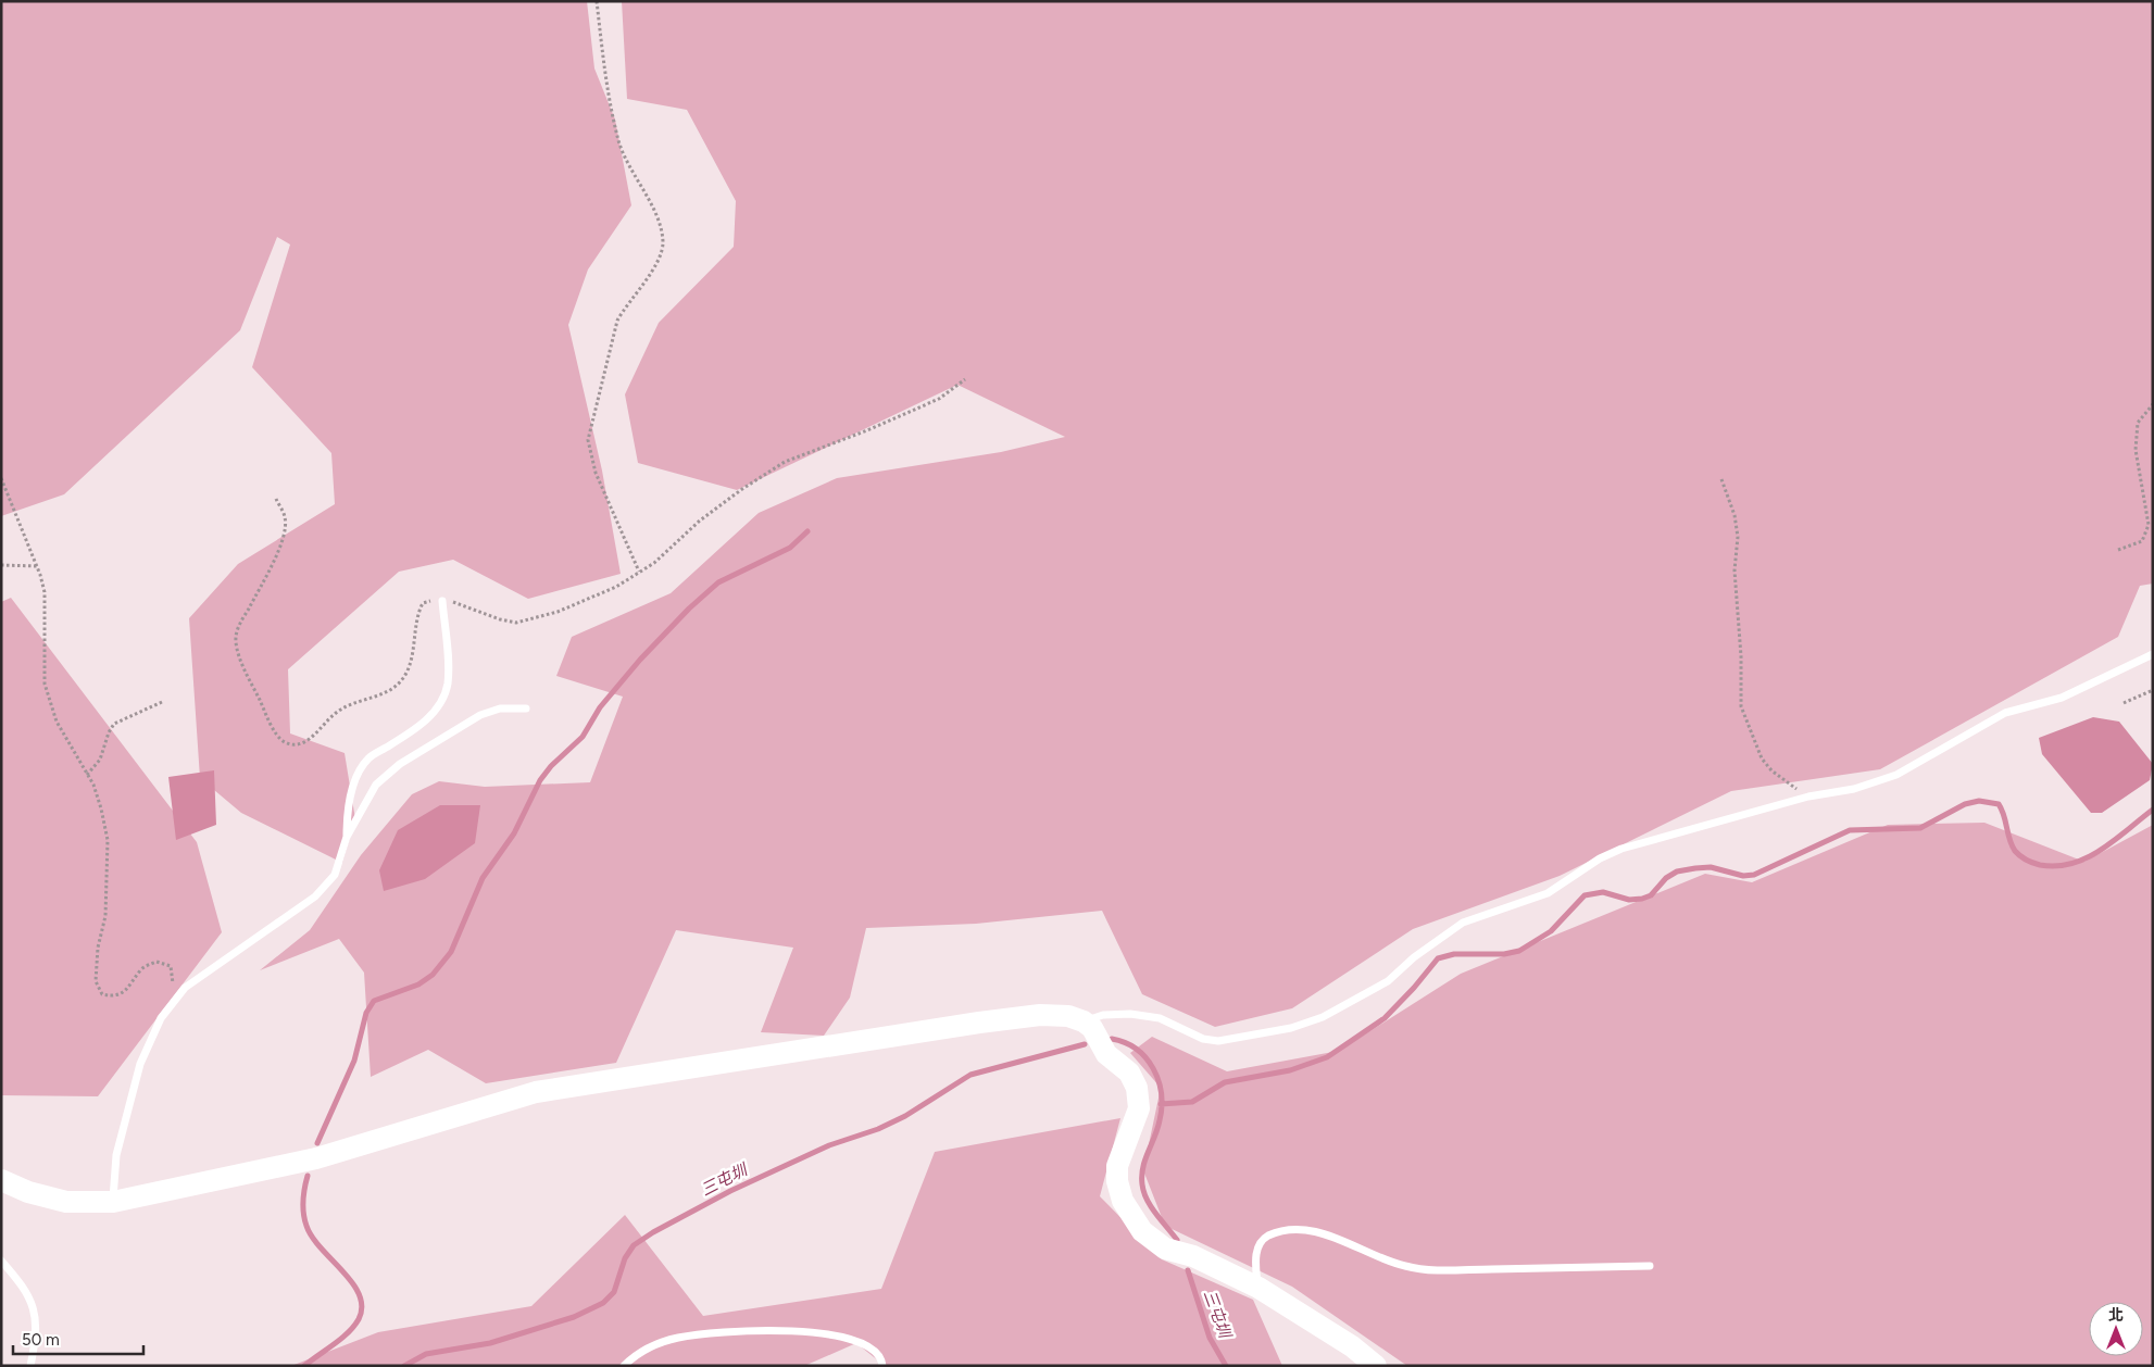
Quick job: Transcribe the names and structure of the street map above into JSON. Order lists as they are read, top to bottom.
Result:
{
  "water": ["三屯圳"],
  "scale_bar": "50 m",
  "north": "top"
}
